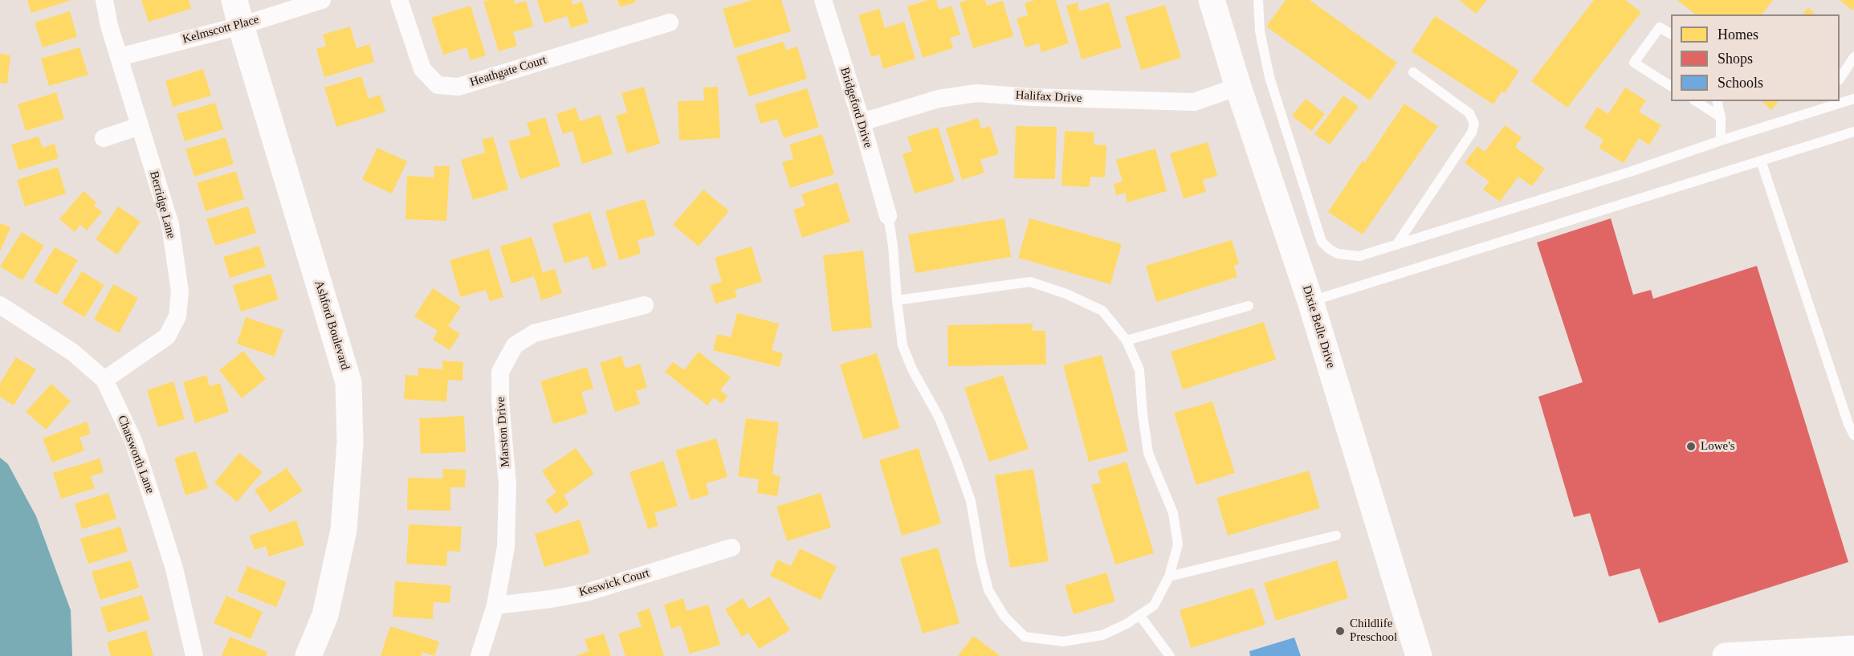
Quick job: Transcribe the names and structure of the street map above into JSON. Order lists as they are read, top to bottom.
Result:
{
  "streets": {
    "street": [
      "Kelmscott Place",
      "Heathgate Court",
      "Halifax Drive",
      "Bridgeford Drive",
      "Berridge Lane",
      "Ashford Boulevard",
      "Dixie Belle Drive",
      "Marston Drive",
      "Chatsworth Lane",
      "Keswick Court"
    ]
  },
  "crossings": [
    ["Kelmscott Place", "Berridge Lane"],
    ["Kelmscott Place", "Ashford Boulevard"],
    ["Halifax Drive", "Bridgeford Drive"],
    ["Halifax Drive", "Dixie Belle Drive"],
    ["Berridge Lane", "Chatsworth Lane"],
    ["Marston Drive", "Keswick Court"]
  ],
  "places": ["Lowe's", "Childlife Preschool"],
  "legend": ["Homes", "Shops", "Schools"]
}
